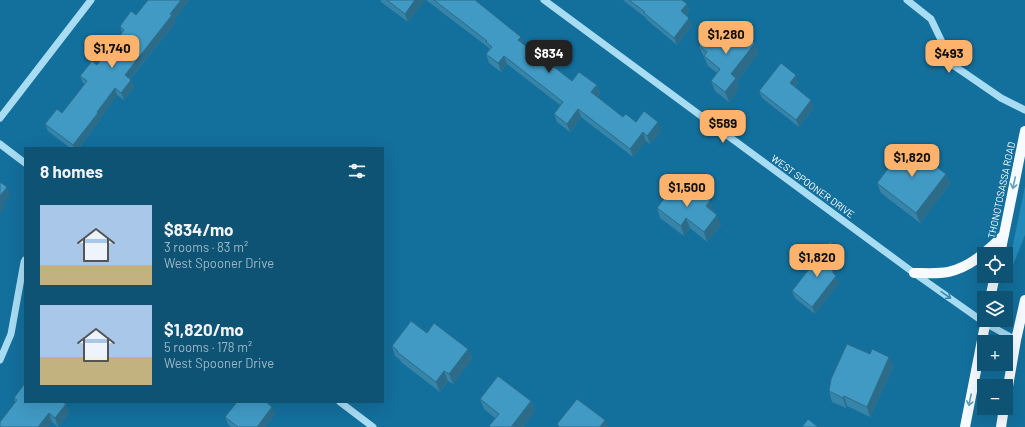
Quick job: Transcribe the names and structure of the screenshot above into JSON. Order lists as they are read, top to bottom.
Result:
{
  "streets": {
    "main road": ["THONOTOSASSA ROAD"],
    "street": ["WEST SPOONER DRIVE"]
  },
  "one_way": ["THONOTOSASSA ROAD"],
  "page": {
    "price": [
      "$1,280",
      "$1,740",
      "$834",
      "$493",
      "$589",
      "$1,820",
      "$1,500",
      "$1,820"
    ],
    "heading": "8 homes",
    "list": [
      {
        "name": "$834/mo",
        "note": "3 rooms · 83 m² · West Spooner Drive"
      },
      {
        "name": "$1,820/mo",
        "note": "5 rooms · 178 m² · West Spooner Drive"
      }
    ],
    "map_buttons": ["+", "−"]
  }
}
